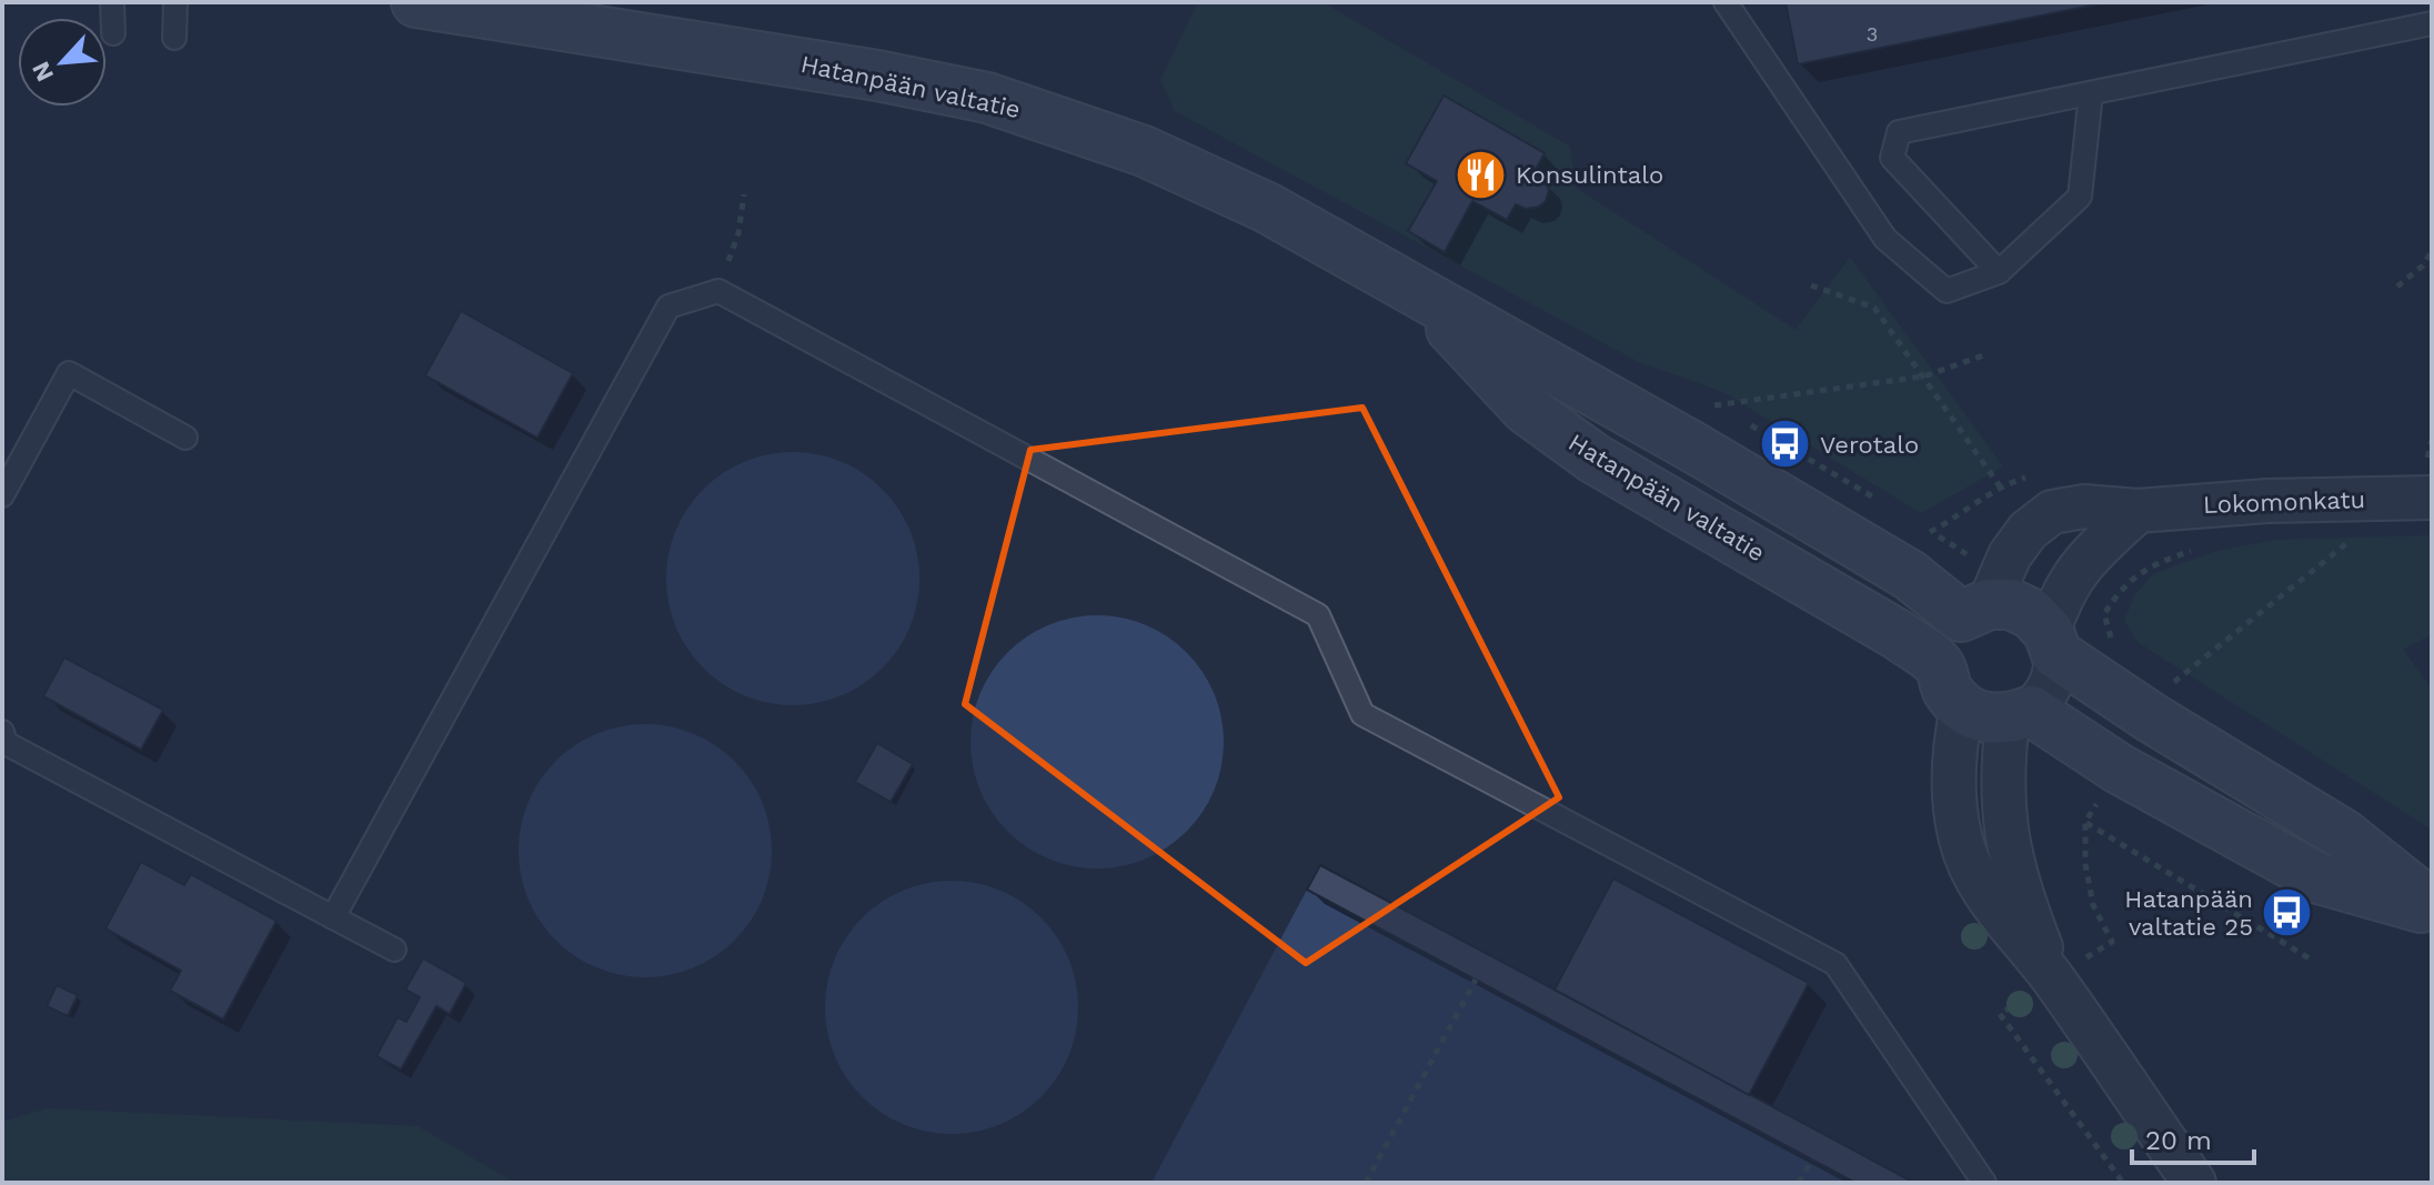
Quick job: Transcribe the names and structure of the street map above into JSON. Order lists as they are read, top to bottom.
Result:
{
  "streets": {
    "main road": ["Hatanpään valtatie"],
    "street": ["Lokomonkatu"]
  },
  "crossings": [
    ["Hatanpään valtatie", "Lokomonkatu"]
  ],
  "places": {
    "restaurant": ["Konsulintalo"],
    "bus stop": ["Verotalo", "Hatanpään valtatie 25"]
  },
  "house_numbers": ["3"],
  "scale_bar": "20 m",
  "north": "bottom left"
}
